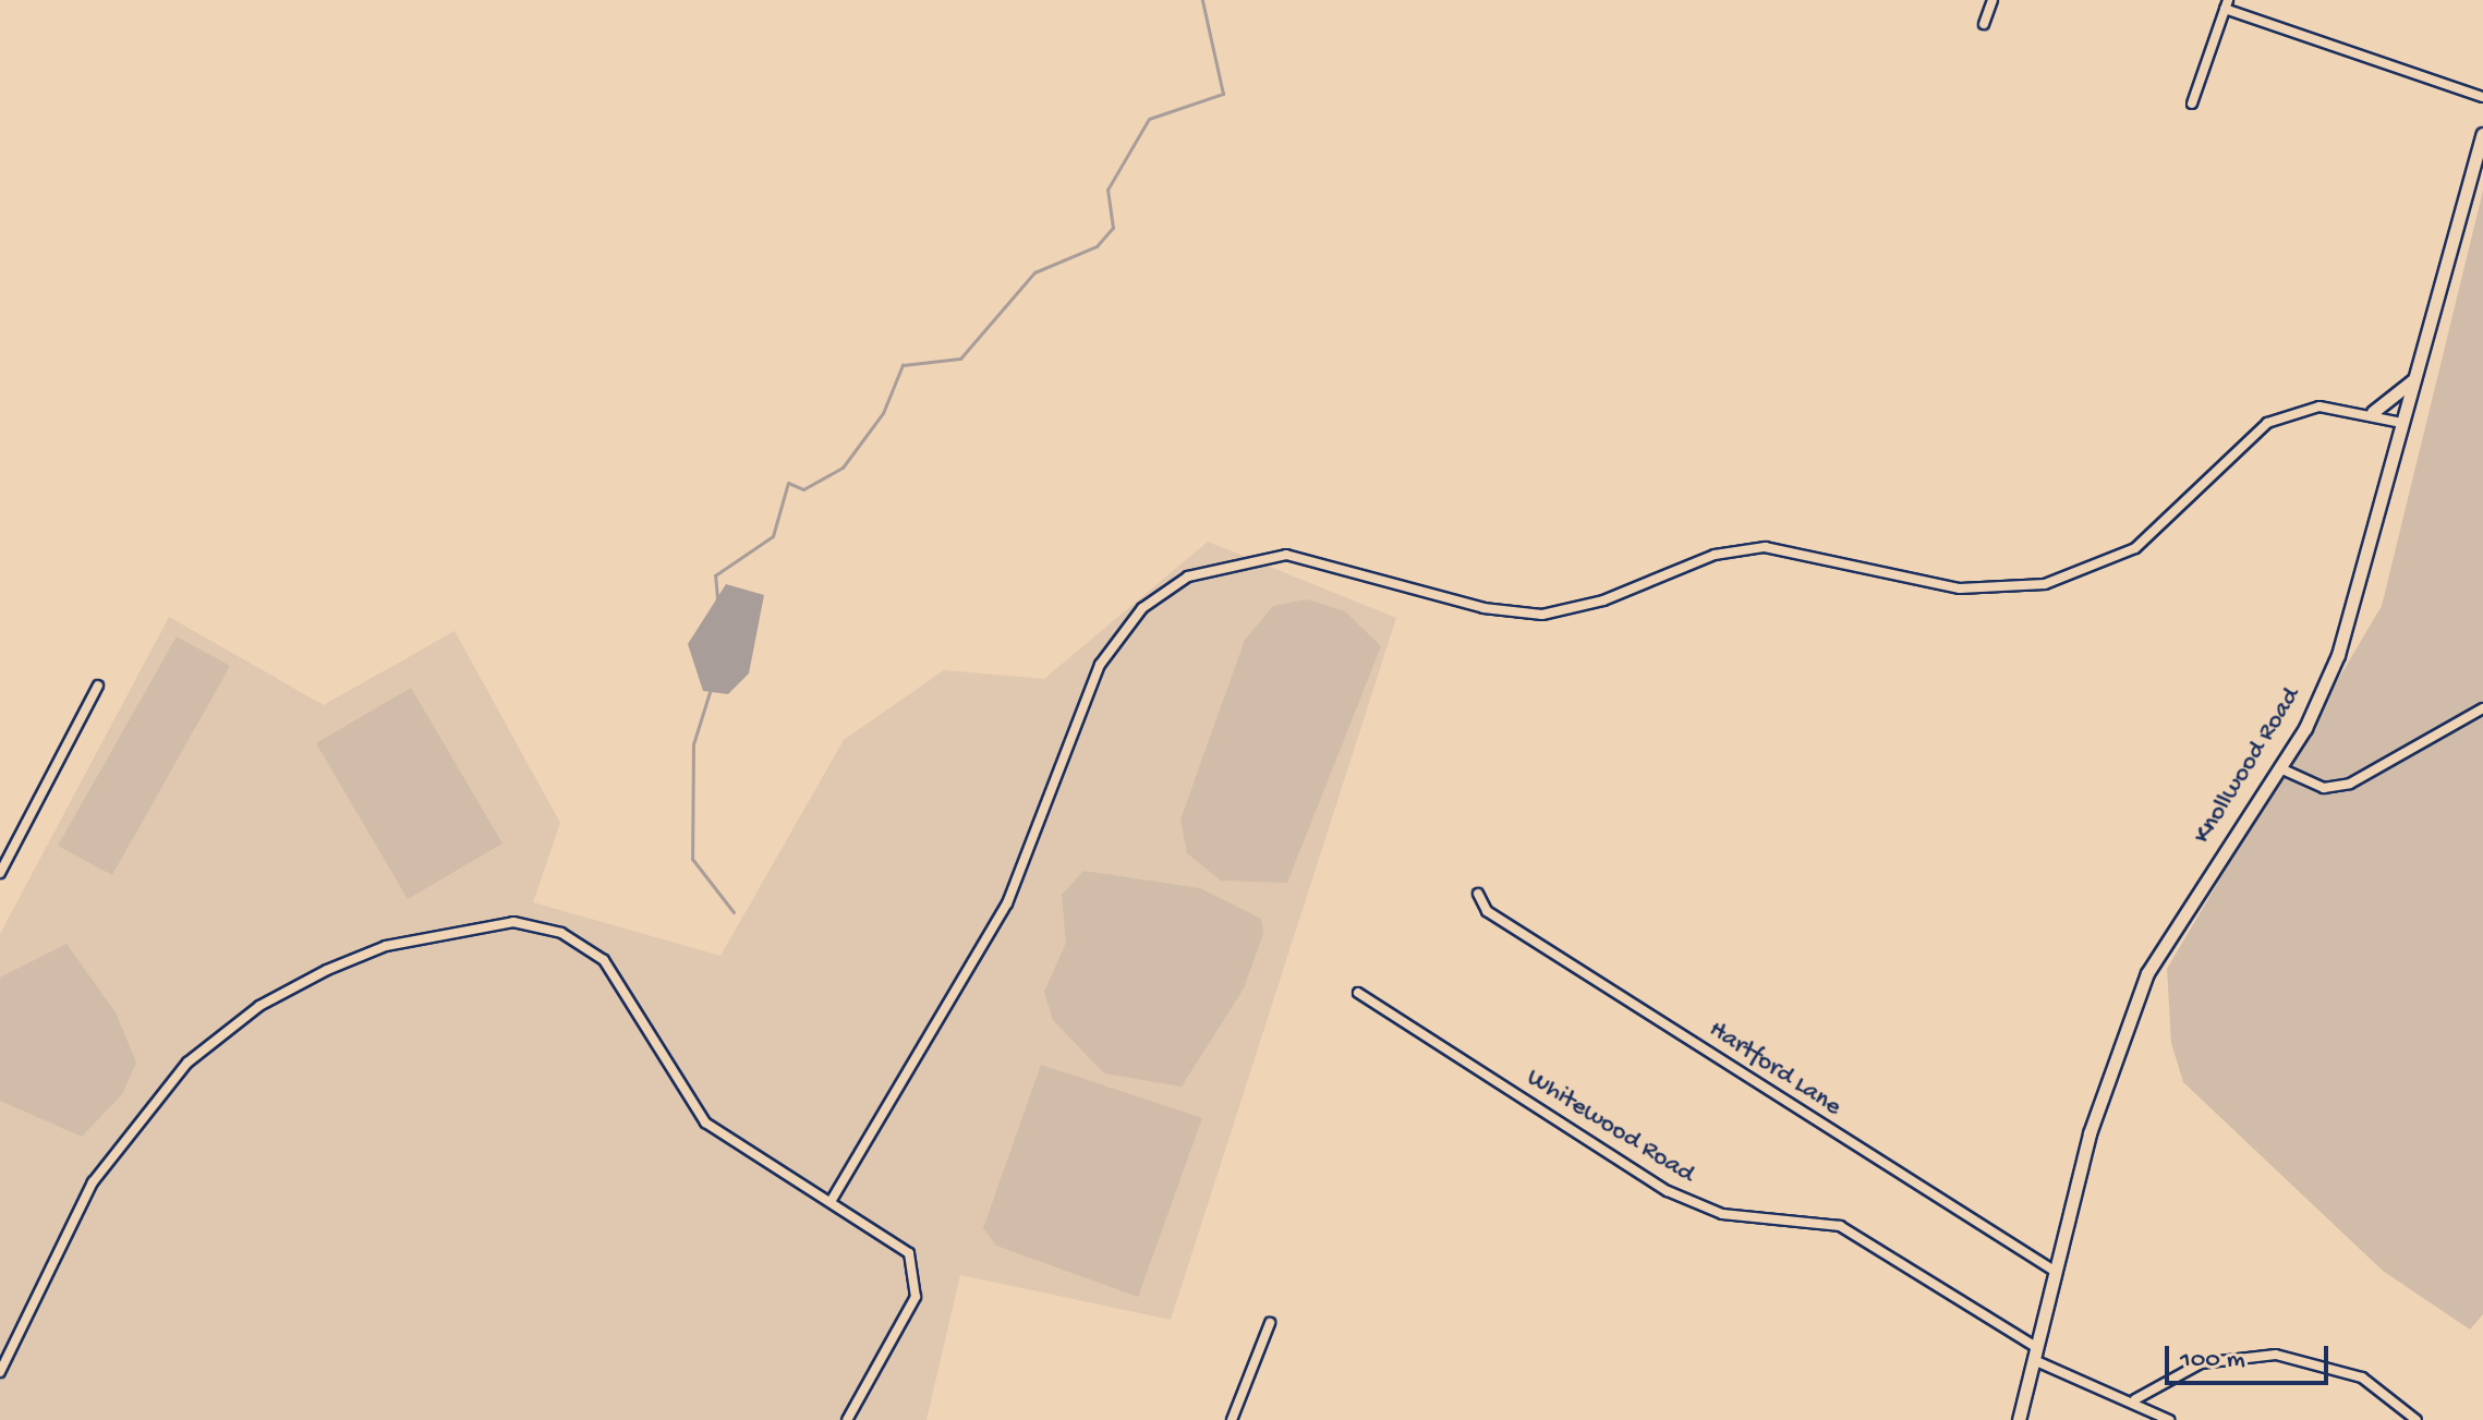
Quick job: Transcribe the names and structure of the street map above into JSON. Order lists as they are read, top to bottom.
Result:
{
  "streets": {
    "main road": ["Knollwood Road"],
    "street": ["Hartford Lane", "Whitewood Road"]
  },
  "crossings": [
    ["Knollwood Road", "Hartford Lane"],
    ["Knollwood Road", "Whitewood Road"]
  ],
  "scale_bar": "100 m"
}
